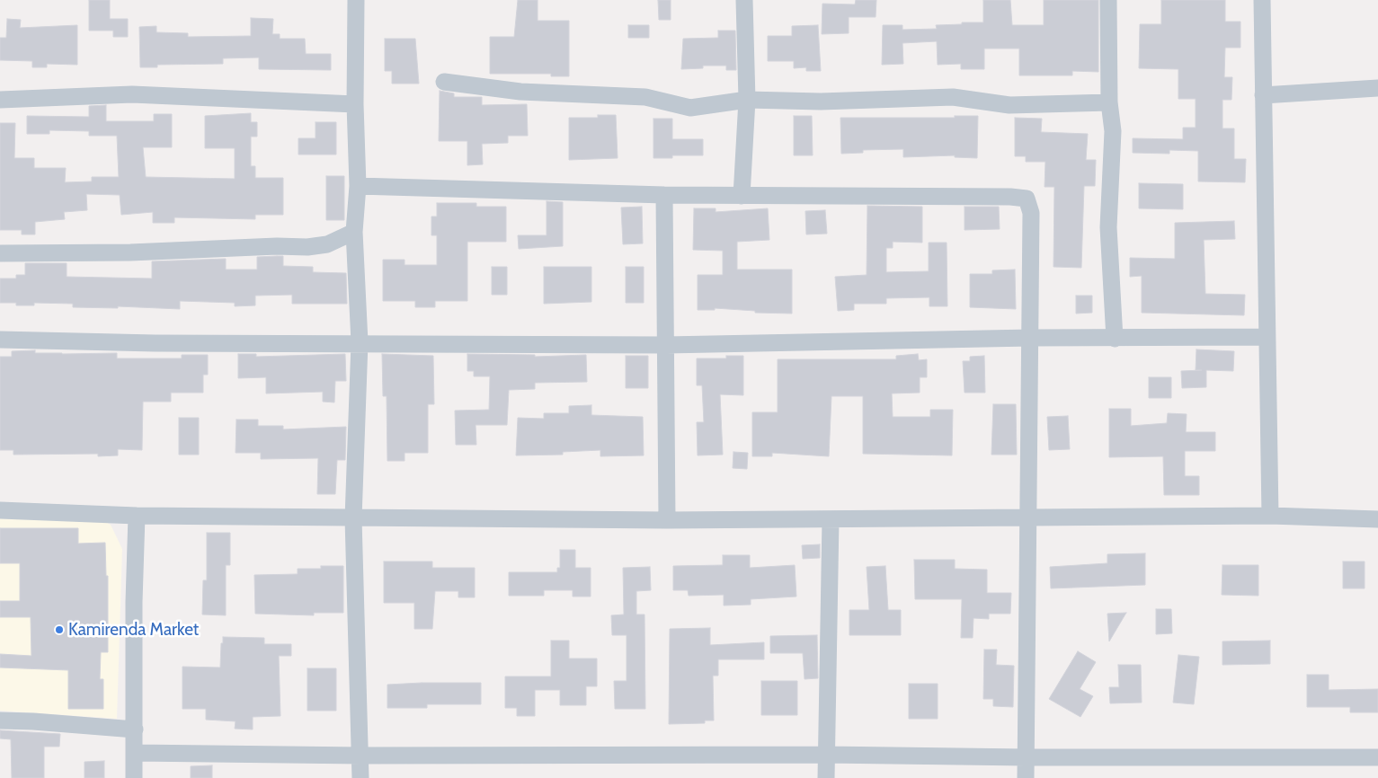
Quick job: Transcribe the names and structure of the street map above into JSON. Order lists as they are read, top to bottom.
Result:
{
  "places": ["Kamirenda Market"]
}
